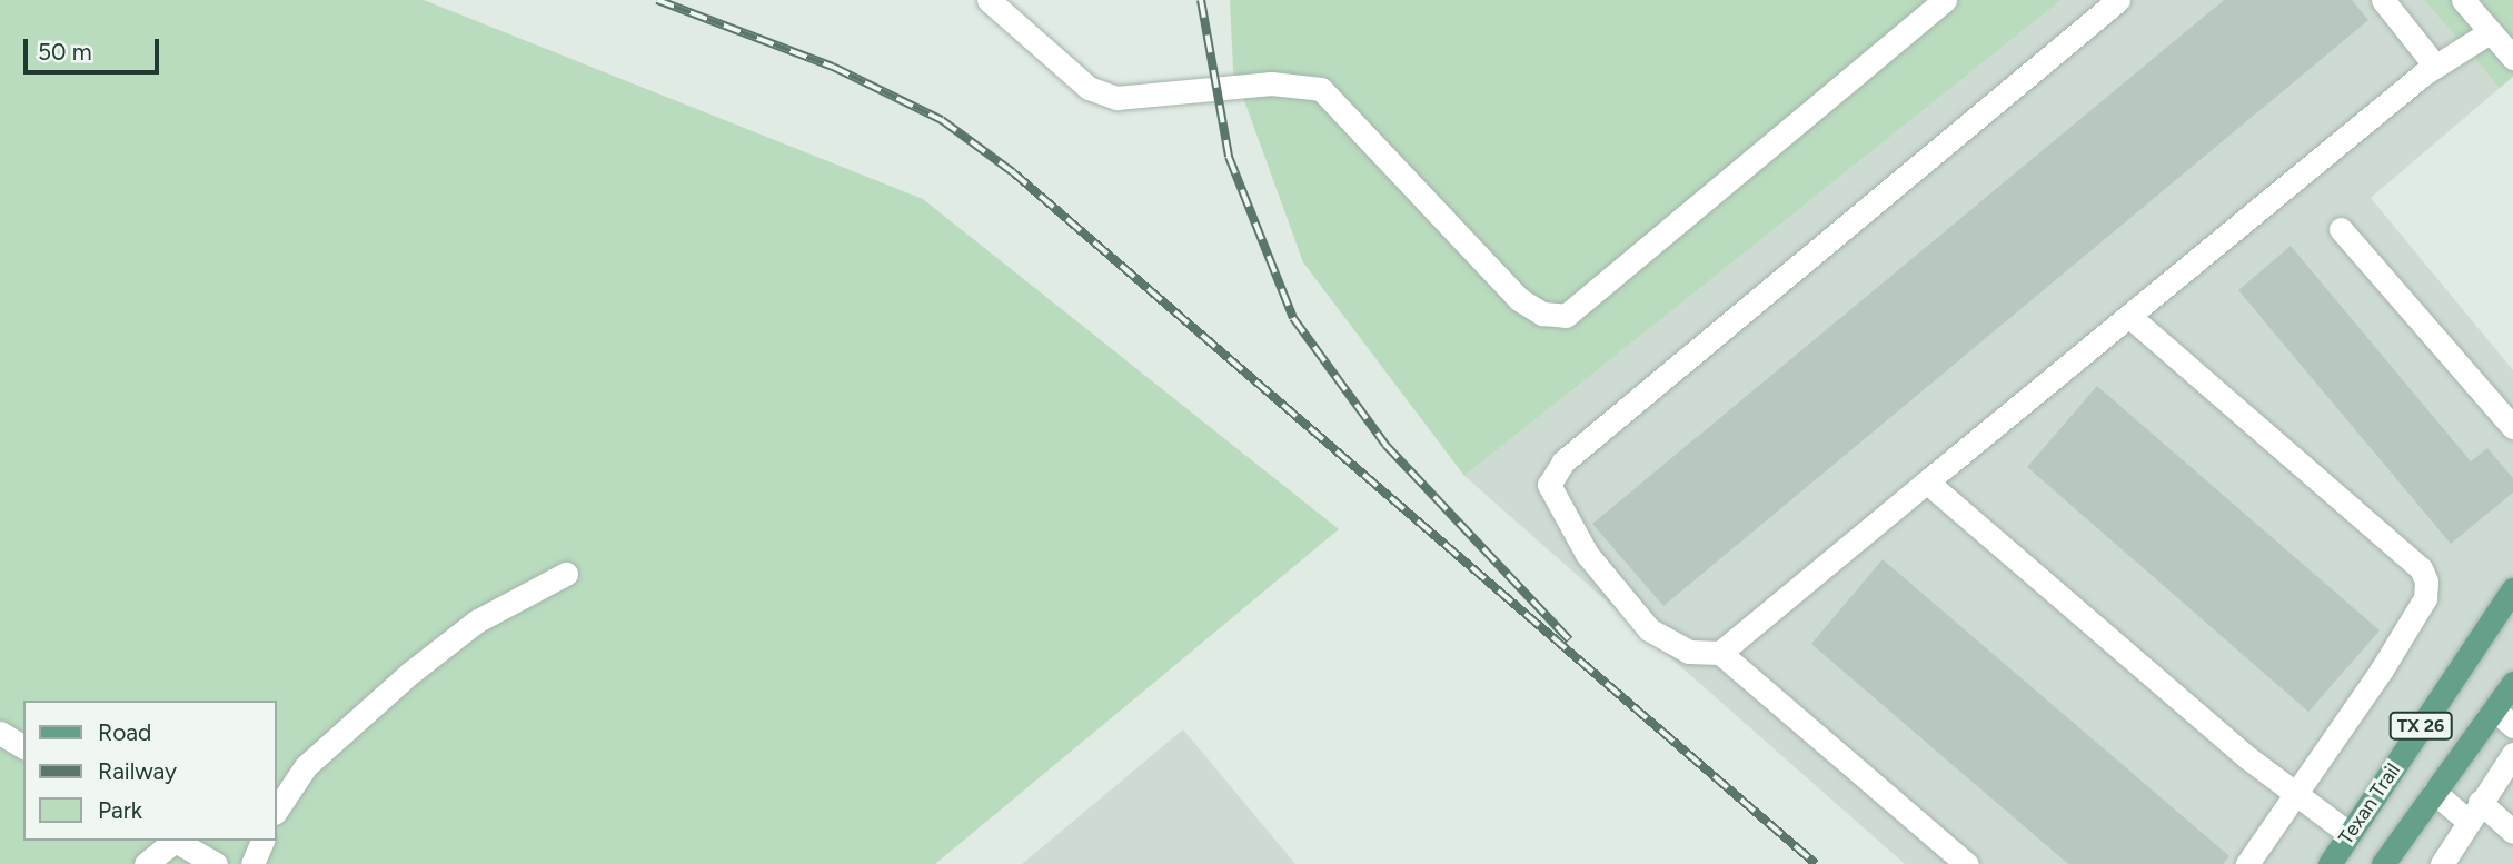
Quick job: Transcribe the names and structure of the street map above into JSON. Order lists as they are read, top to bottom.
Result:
{
  "streets": {
    "main road": ["TX 26", "Texan Trail"]
  },
  "legend": ["Road", "Railway", "Park"],
  "scale_bar": "50 m"
}
